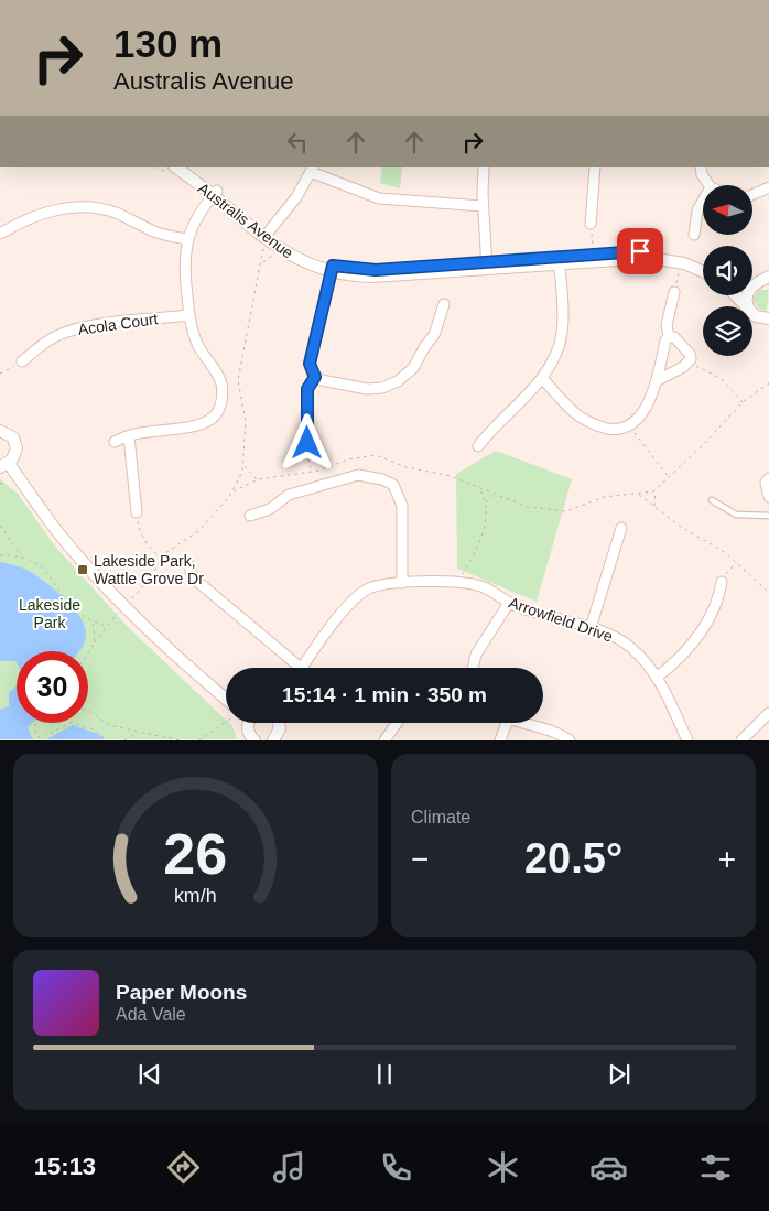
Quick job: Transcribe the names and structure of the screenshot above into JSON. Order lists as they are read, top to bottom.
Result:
{
  "streets": {
    "street": ["Australis Avenue", "Acola Court", "Arrowfield Drive"]
  },
  "parks": ["Lakeside Park"],
  "places": {
    "transit": ["Lakeside Park, Wattle Grove Dr"]
  },
  "north": "left",
  "page": {
    "turn": ["130 m", "Australis Avenue"],
    "limit": "30",
    "trip": "15:14 · 1 min · 350 m",
    "tile": "Climate",
    "heat": ["−", "20.5°", "+"],
    "song": ["Paper Moons", "Ada Vale"],
    "tabs": "15:13",
    "gauge": ["26", "km/h"]
  }
}
